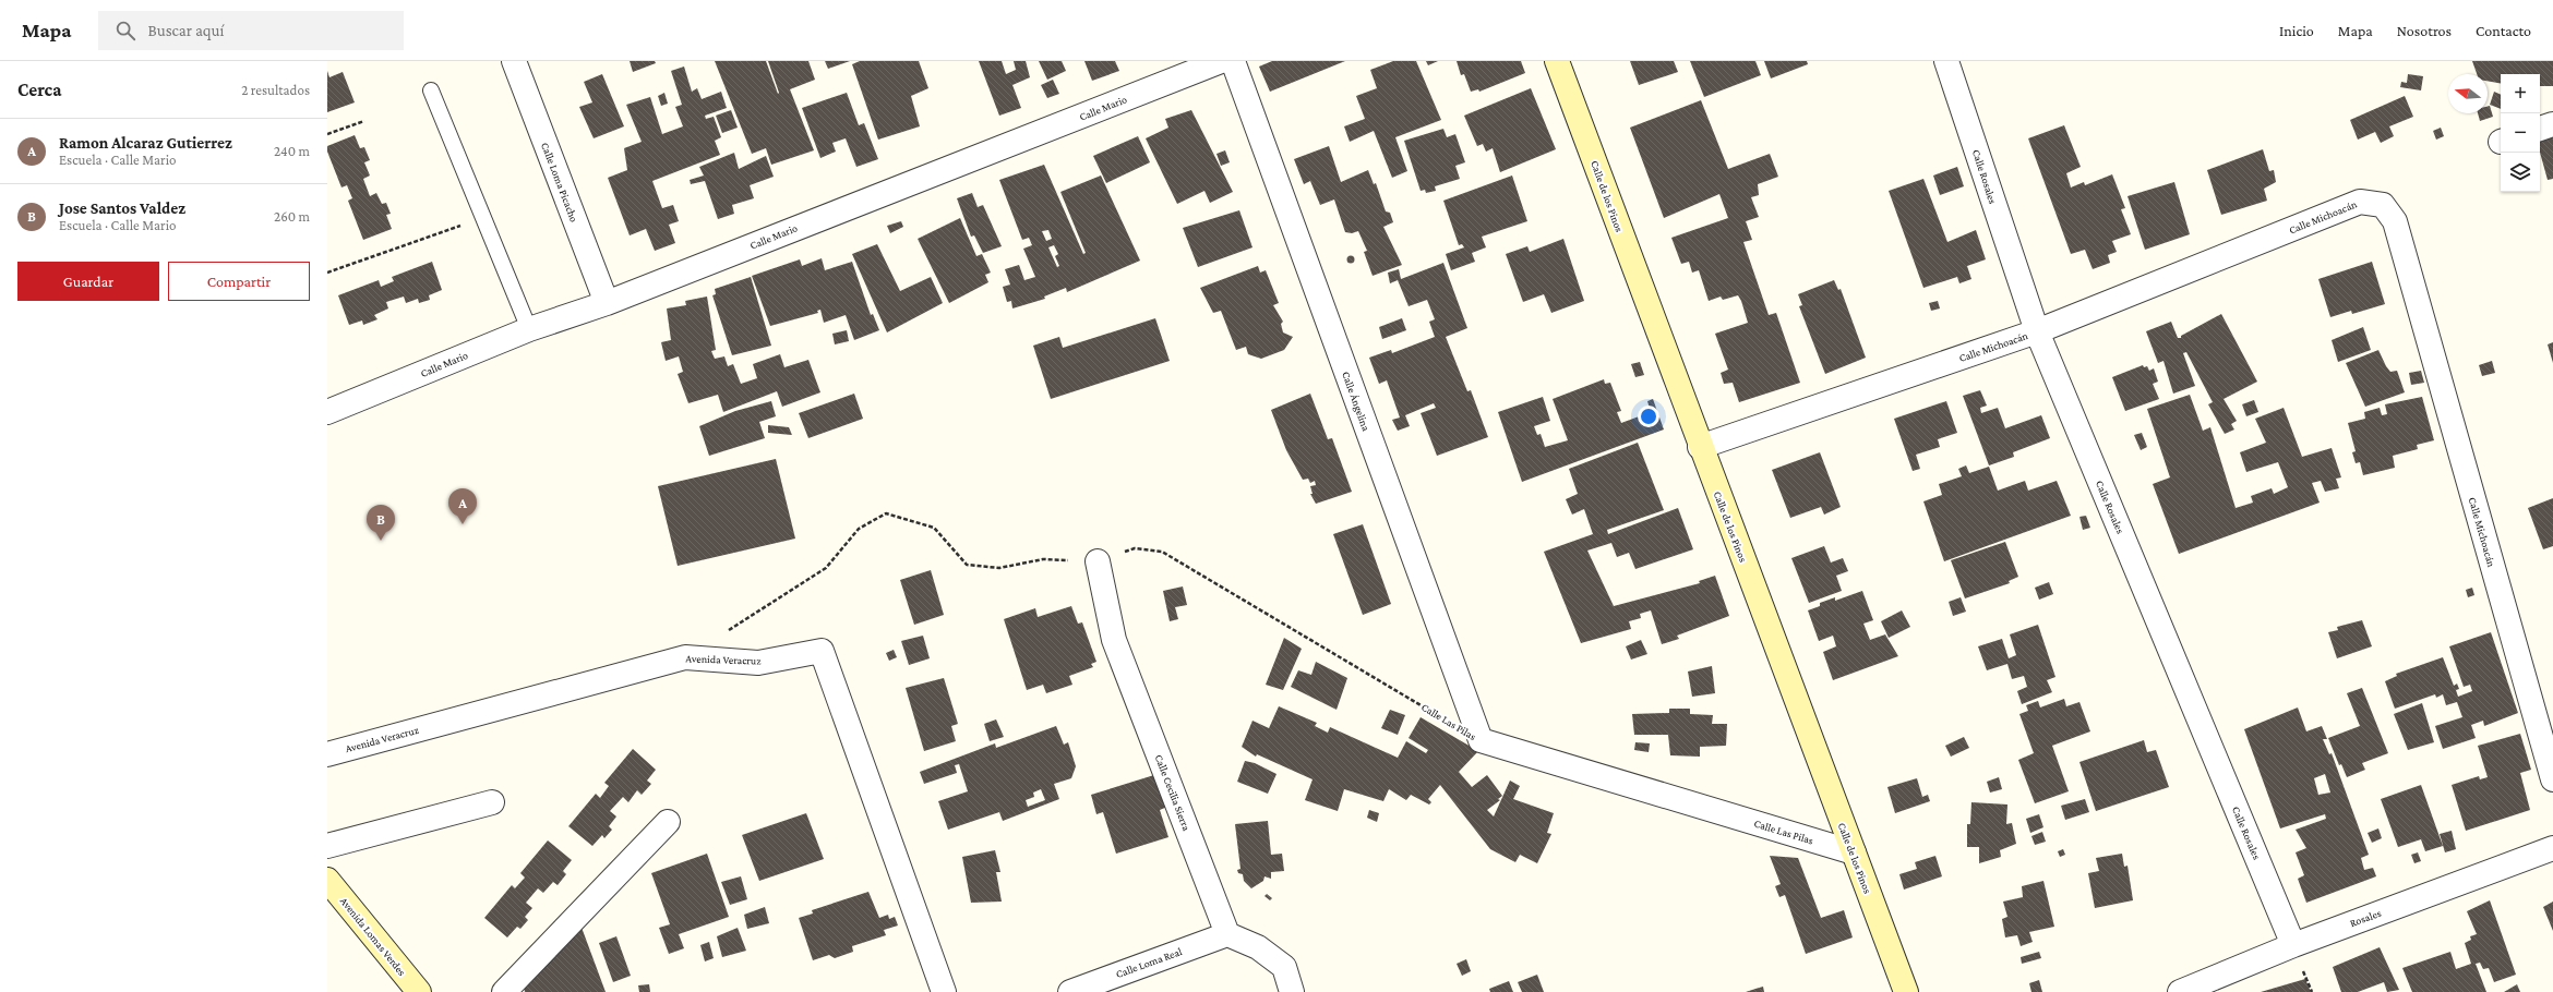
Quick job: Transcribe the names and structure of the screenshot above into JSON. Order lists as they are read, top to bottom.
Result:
{
  "streets": {
    "street": [
      "Calle Mario",
      "Calle Rosales",
      "Calle Loma Picacho",
      "Calle de los Pinos",
      "Calle Michoacán",
      "Calle Ángelina",
      "Avenida Veracruz",
      "Calle Las Pilas",
      "Calle Cecilia Sierra",
      "Rosales",
      "Avenida Lomas Verdes",
      "Calle Loma Real"
    ]
  },
  "crossings": [
    ["Calle Mario", "Calle Loma Picacho"],
    ["Calle Rosales", "Calle Michoacán"],
    ["Calle Rosales", "Rosales"],
    ["Calle de los Pinos", "Calle Michoacán"],
    ["Calle de los Pinos", "Calle Las Pilas"],
    ["Calle Ángelina", "Calle Las Pilas"],
    ["Calle Las Pilas", "Calle Cecilia Sierra"],
    ["Calle Cecilia Sierra", "Calle Loma Real"]
  ],
  "north": "left",
  "page": {
    "header": "Mapa",
    "search": "Buscar aquí",
    "nav": [
      "Inicio",
      "Mapa",
      "Nosotros",
      "Contacto"
    ],
    "heading": ["Cerca", "2 resultados"],
    "map_buttons": ["+", "−"],
    "list": [
      {
        "mark": "A",
        "name": "Ramon Alcaraz Gutierrez",
        "note": "Escuela · Calle Mario",
        "value": "240 m"
      },
      {
        "mark": "B",
        "name": "Jose Santos Valdez",
        "note": "Escuela · Calle Mario",
        "value": "260 m"
      }
    ],
    "buttons": ["Guardar", "Compartir"],
    "pins": ["A", "B"]
  }
}
